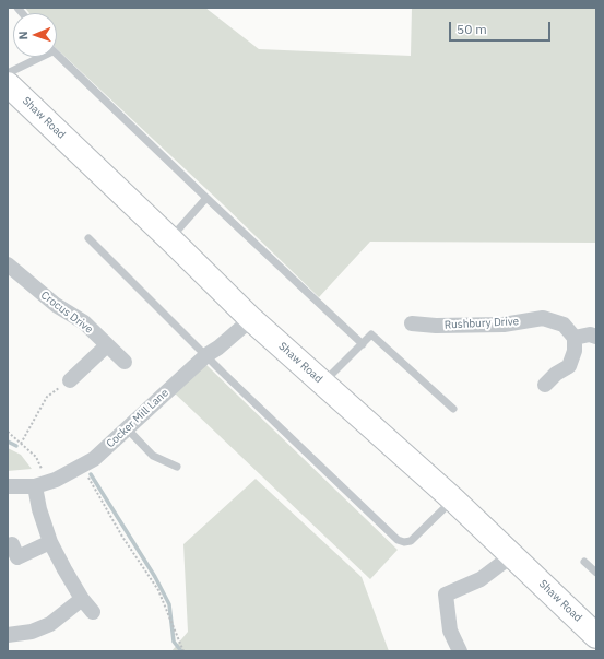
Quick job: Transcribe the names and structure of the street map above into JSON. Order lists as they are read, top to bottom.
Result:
{
  "streets": {
    "main road": ["Shaw Road"],
    "street": ["Crocus Drive", "Rushbury Drive", "Cocker Mill Lane"]
  },
  "crossings": [
    ["Shaw Road", "Cocker Mill Lane"]
  ],
  "scale_bar": "50 m",
  "north": "left"
}
